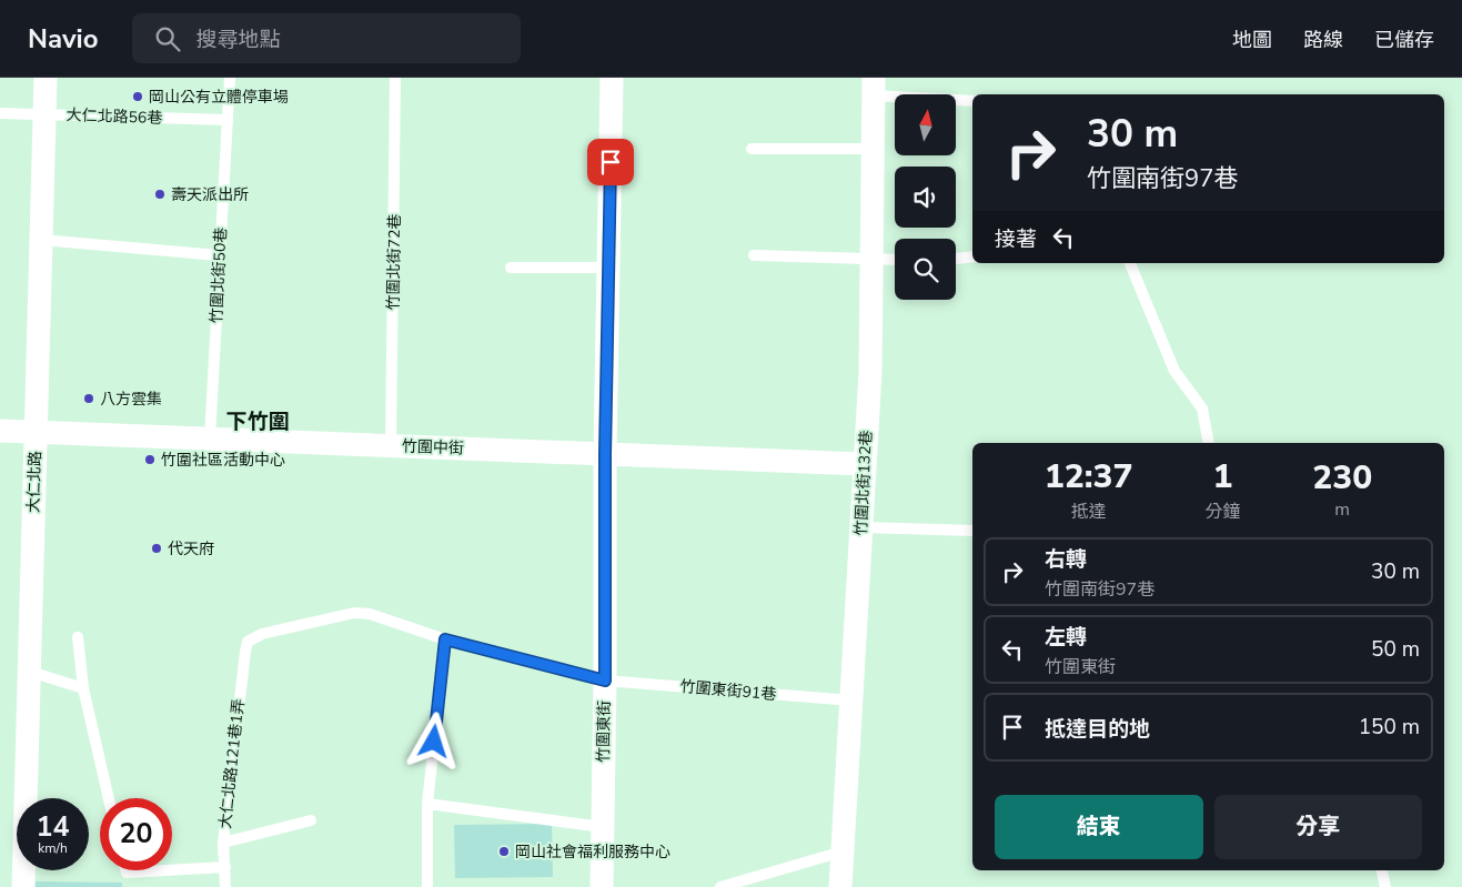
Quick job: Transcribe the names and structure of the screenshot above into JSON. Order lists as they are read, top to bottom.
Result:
{
  "streets": {
    "street": [
      "竹圍中街",
      "大仁北路",
      "竹圍北街132巷",
      "竹圍東街"
    ],
    "lane": [
      "大仁北路56巷",
      "竹圍北街72巷",
      "竹圍北街50巷",
      "竹圍東街91巷",
      "大仁北路121巷1弄"
    ]
  },
  "crossings": [
    ["大仁北路56巷", "竹圍北街50巷"],
    ["大仁北路56巷", "大仁北路"],
    ["竹圍北街72巷", "竹圍中街"],
    ["竹圍北街50巷", "竹圍中街"],
    ["竹圍中街", "大仁北路"],
    ["竹圍中街", "竹圍北街132巷"],
    ["竹圍中街", "竹圍東街"],
    ["竹圍北街132巷", "竹圍東街91巷"],
    ["竹圍東街91巷", "竹圍東街"],
    ["竹圍東街91巷", "大仁北路121巷1弄"]
  ],
  "districts": ["下竹圍"],
  "places": [
    "岡山公有立體停車場",
    "壽天派出所",
    "八方雲集",
    "竹圍社區活動中心",
    "代天府",
    "岡山社會福利服務中心"
  ],
  "north": "top",
  "page": {
    "header": "Navio",
    "search": "搜尋地點",
    "nav": ["地圖", "路線", "已儲存"],
    "turn": ["30 m", "竹圍南街97巷"],
    "then": "接著",
    "eta": [
      "12:37",
      "抵達",
      "1",
      "分鐘",
      "230",
      "m"
    ],
    "list": [
      {
        "name": "右轉",
        "note": "竹圍南街97巷",
        "value": "30 m"
      },
      {
        "name": "左轉",
        "note": "竹圍東街",
        "value": "50 m"
      },
      {
        "name": "抵達目的地",
        "value": "150 m"
      }
    ],
    "buttons": ["結束", "分享"],
    "speed": "14 km/h",
    "limit": "20"
  }
}
